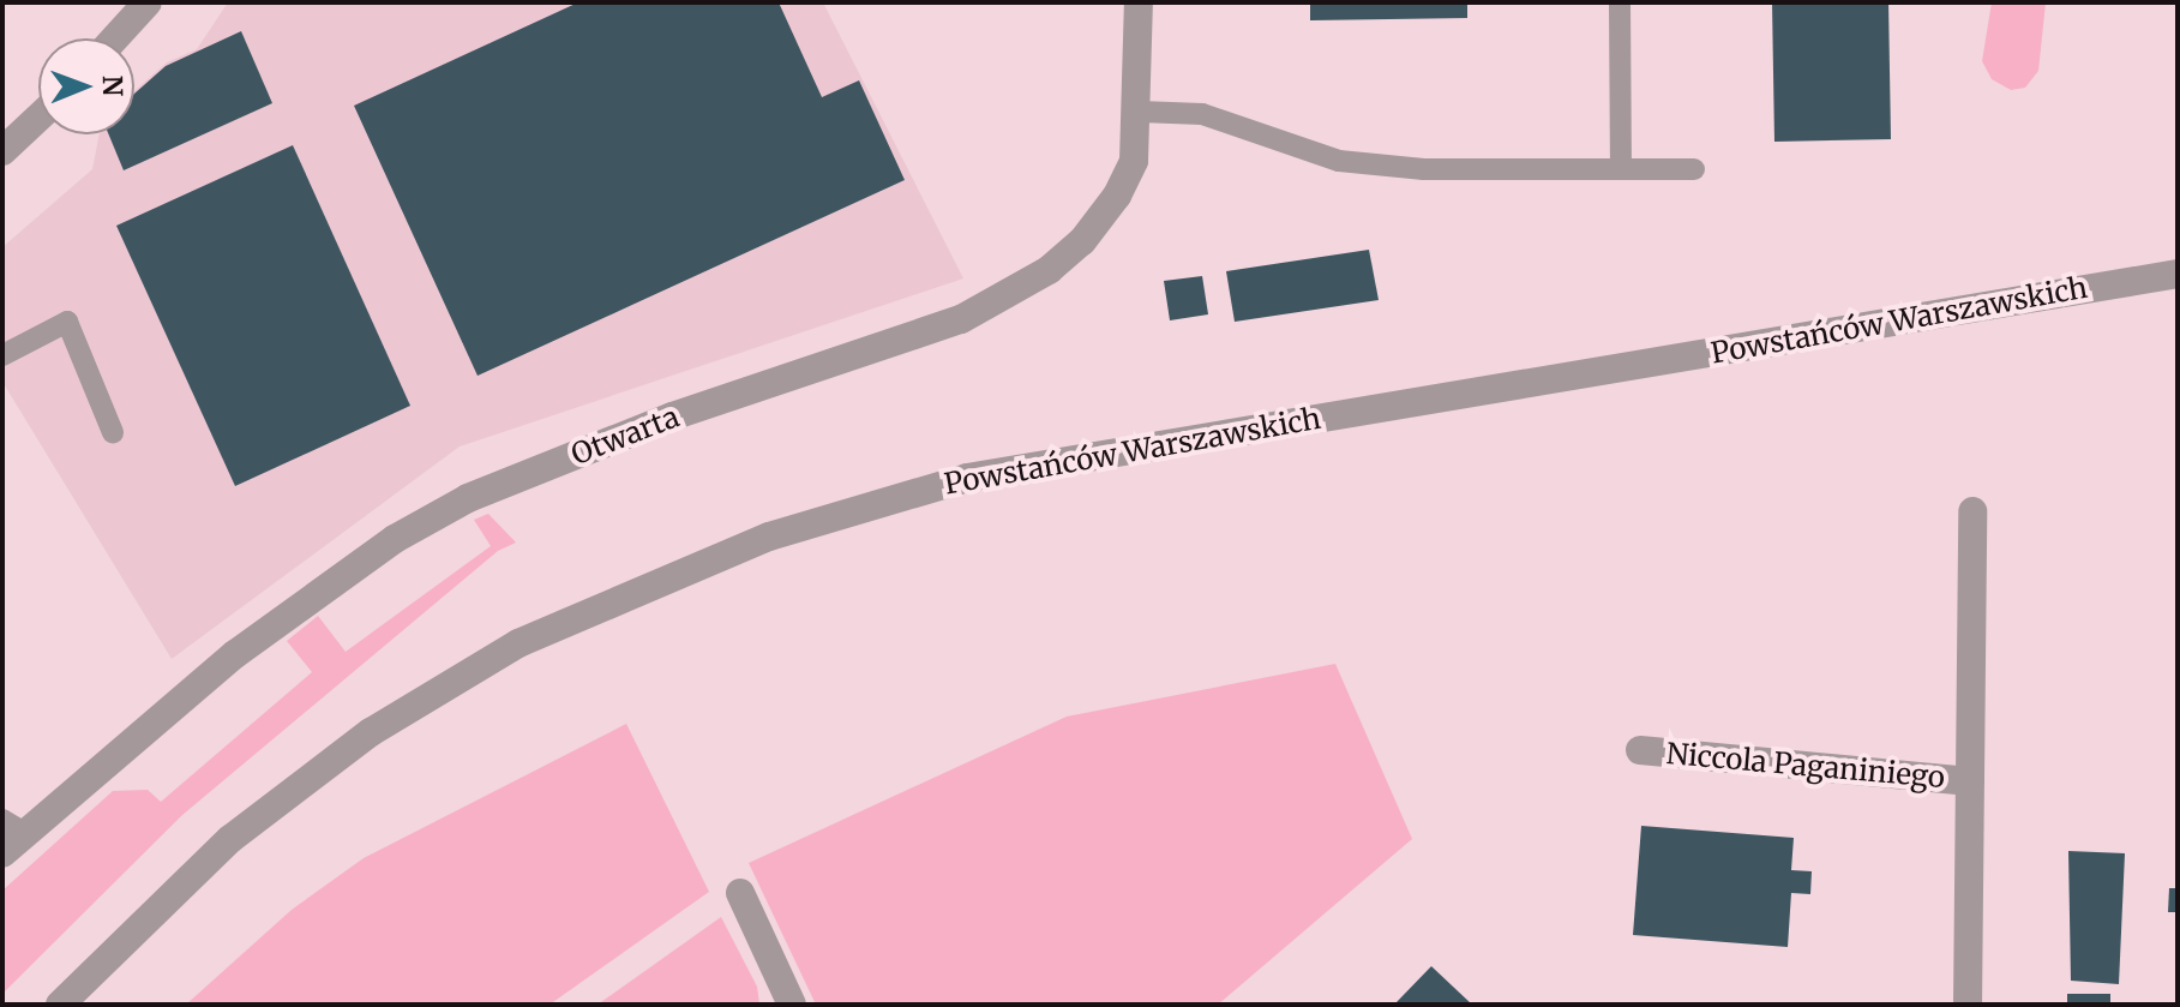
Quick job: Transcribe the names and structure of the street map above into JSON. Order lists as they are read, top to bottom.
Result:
{
  "streets": {
    "street": ["Powstańców Warszawskich", "Otwarta", "Niccola Paganiniego"]
  },
  "north": "right"
}
